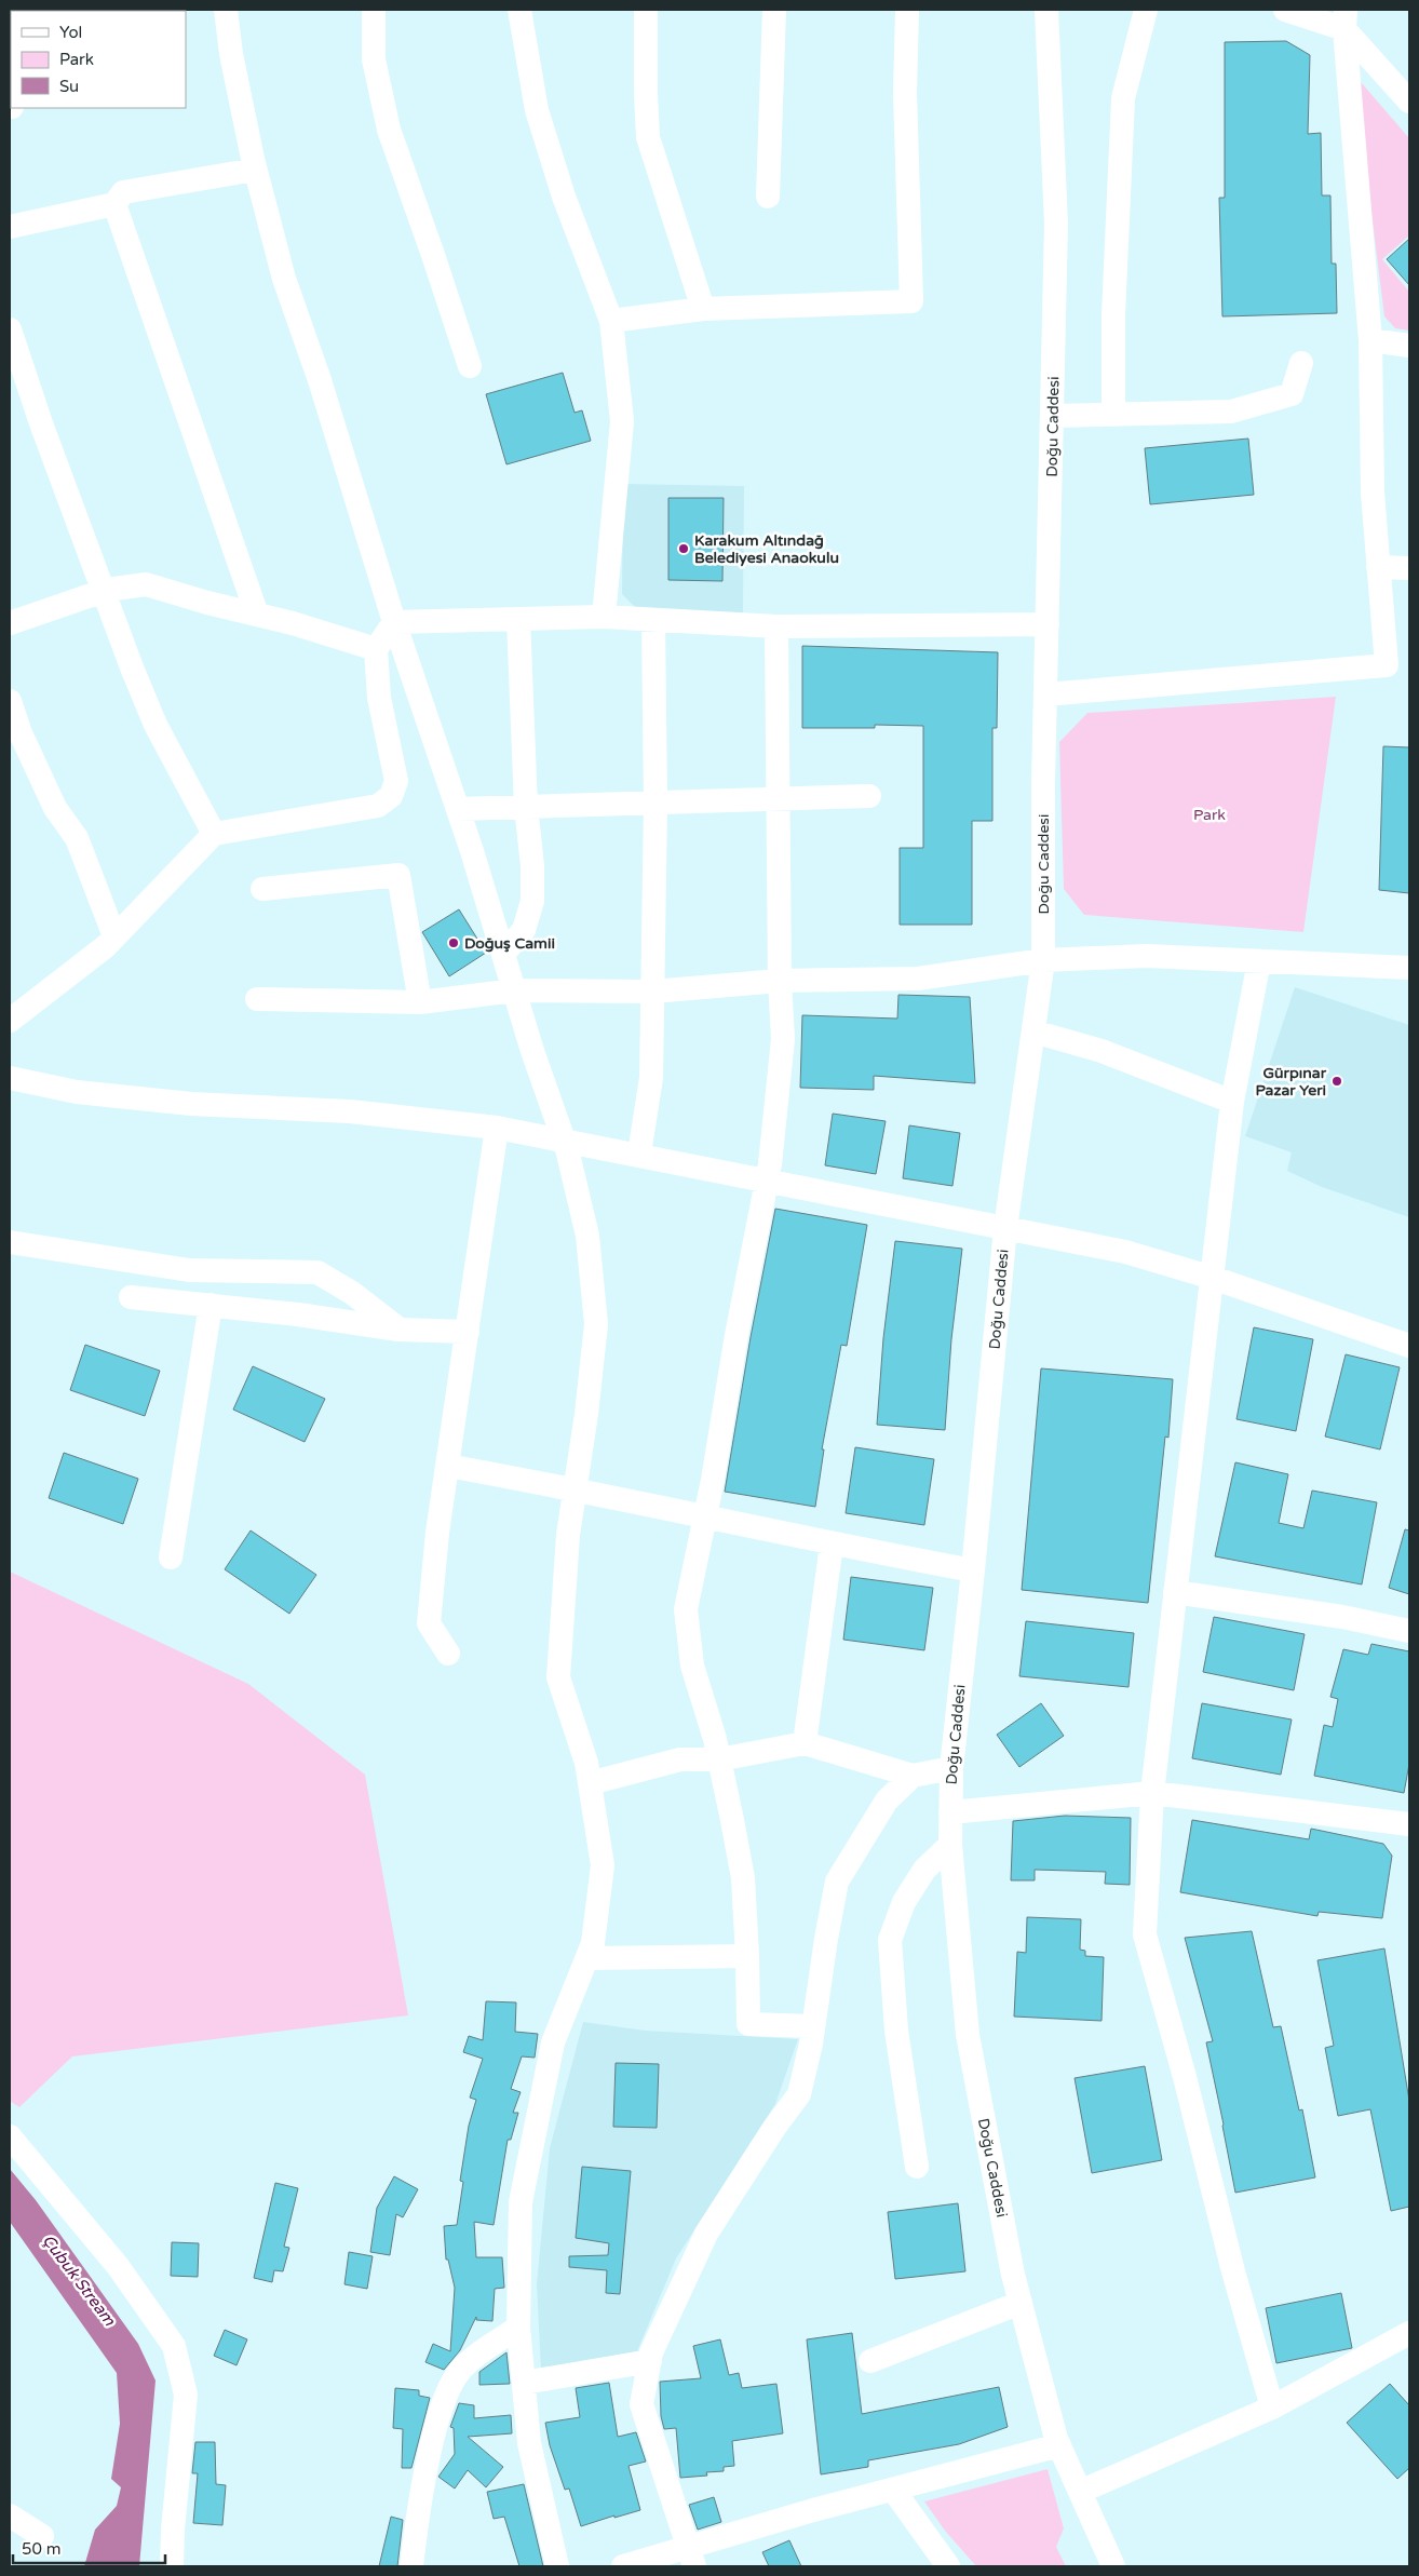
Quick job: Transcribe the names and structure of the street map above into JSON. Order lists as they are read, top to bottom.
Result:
{
  "streets": {
    "street": ["Doğu Caddesi"]
  },
  "water": ["Çubuk Stream"],
  "parks": ["Park"],
  "places": ["Karakum Altındağ Belediyesi Anaokulu", "Doğuş Camii", "Gürpınar Pazar Yeri"],
  "legend": ["Yol", "Park", "Su"],
  "scale_bar": "50 m"
}
